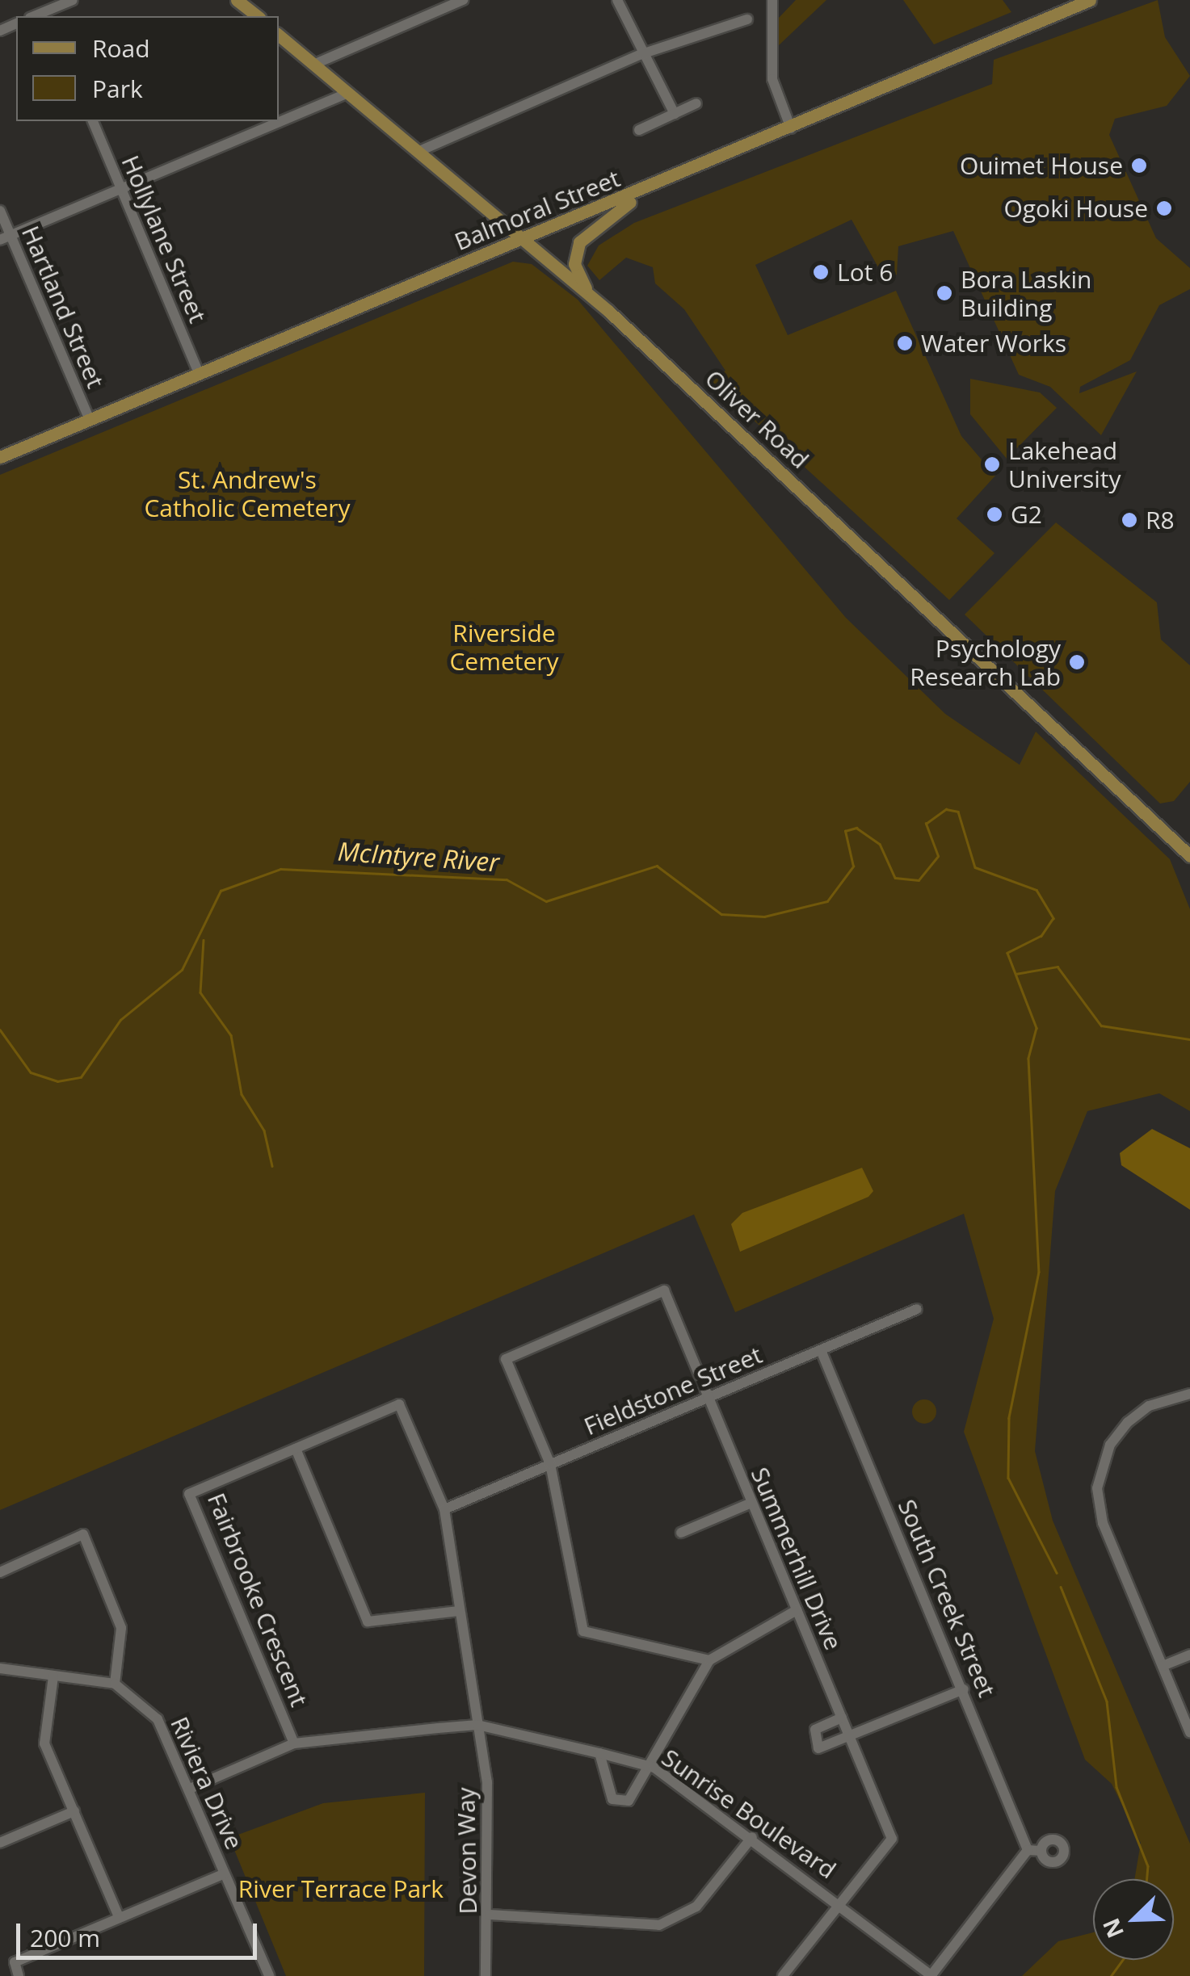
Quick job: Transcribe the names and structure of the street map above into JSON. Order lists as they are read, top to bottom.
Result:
{
  "streets": {
    "main road": ["Balmoral Street", "Oliver Road"],
    "street": [
      "Hollylane Street",
      "Hartland Street",
      "Fieldstone Street",
      "Summerhill Drive",
      "South Creek Street",
      "Fairbrooke Crescent",
      "Riviera Drive",
      "Sunrise Boulevard",
      "Devon Way"
    ]
  },
  "crossings": [
    ["Balmoral Street", "Hollylane Street"],
    ["Balmoral Street", "Hartland Street"],
    ["Balmoral Street", "Oliver Road"],
    ["Fieldstone Street", "Summerhill Drive"],
    ["Fieldstone Street", "South Creek Street"],
    ["Fieldstone Street", "Fairbrooke Crescent"],
    ["Summerhill Drive", "Sunrise Boulevard"],
    ["Fairbrooke Crescent", "Sunrise Boulevard"],
    ["Fairbrooke Crescent", "Devon Way"],
    ["Riviera Drive", "Sunrise Boulevard"],
    ["Sunrise Boulevard", "Devon Way"]
  ],
  "water": ["McIntyre River"],
  "parks": ["St. Andrew's Catholic Cemetery", "Riverside Cemetery", "River Terrace Park"],
  "places": [
    "Ouimet House",
    "Ogoki House",
    "Lot 6",
    "Bora Laskin Building",
    "Water Works",
    "Lakehead University",
    "G2",
    "R8",
    "Psychology Research Lab"
  ],
  "legend": ["Road", "Park"],
  "scale_bar": "200 m",
  "north": "bottom left"
}
